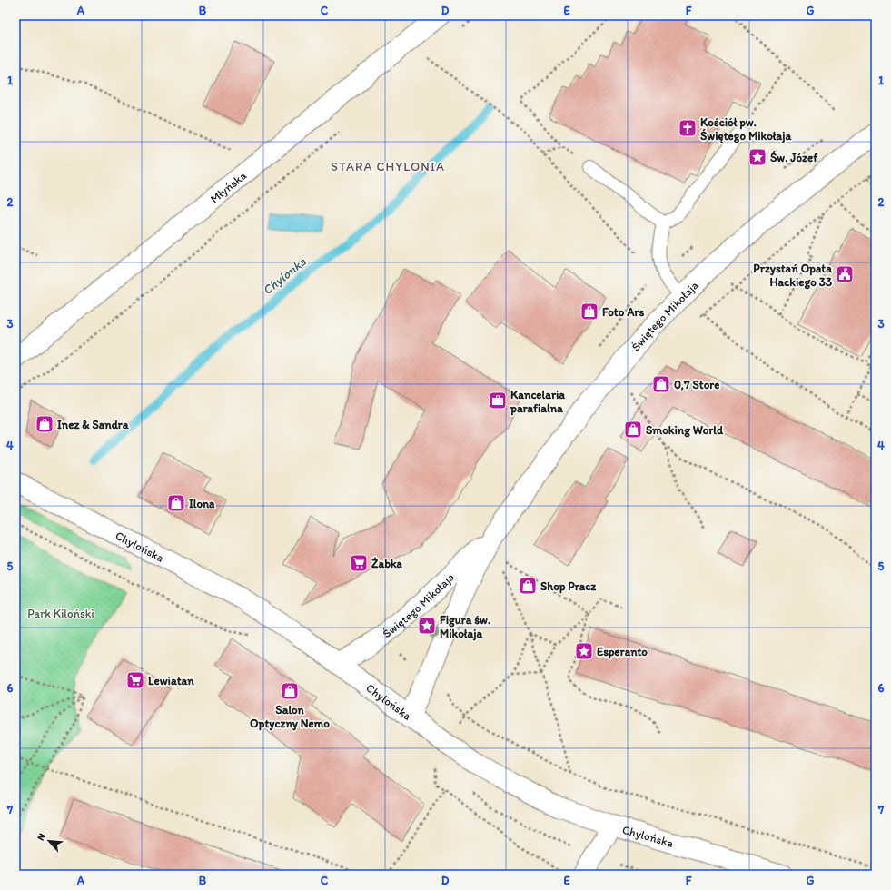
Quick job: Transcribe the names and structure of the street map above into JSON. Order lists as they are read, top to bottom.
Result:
{
  "streets": {
    "street": ["Młyńska", "Świętego Mikołaja", "Chylońska"]
  },
  "crossings": [
    ["Świętego Mikołaja", "Chylońska"]
  ],
  "districts": ["STARA CHYLONIA"],
  "water": ["Chylonka"],
  "parks": ["Park Kiloński"],
  "places": {
    "church": ["Kościół pw. Świętego Mikołaja"],
    "place": ["Św. Józef", "Figura św. Mikołaja", "Esperanto"],
    "public building": ["Przystań Opata Hackiego 33"],
    "shop": [
      "Foto Ars",
      "0,7 Store",
      "Inez & Sandra",
      "Smoking World",
      "Ilona",
      "Shop Pracz",
      "Salon Optyczny Nemo"
    ],
    "office": ["Kancelaria parafialna"],
    "supermarket": ["Żabka", "Lewiatan"]
  },
  "north": "top left",
  "grid": {
    "columns": [
      "A",
      "B",
      "C",
      "D",
      "E",
      "F",
      "G"
    ],
    "rows": [
      "1",
      "2",
      "3",
      "4",
      "5",
      "6",
      "7"
    ]
  }
}
